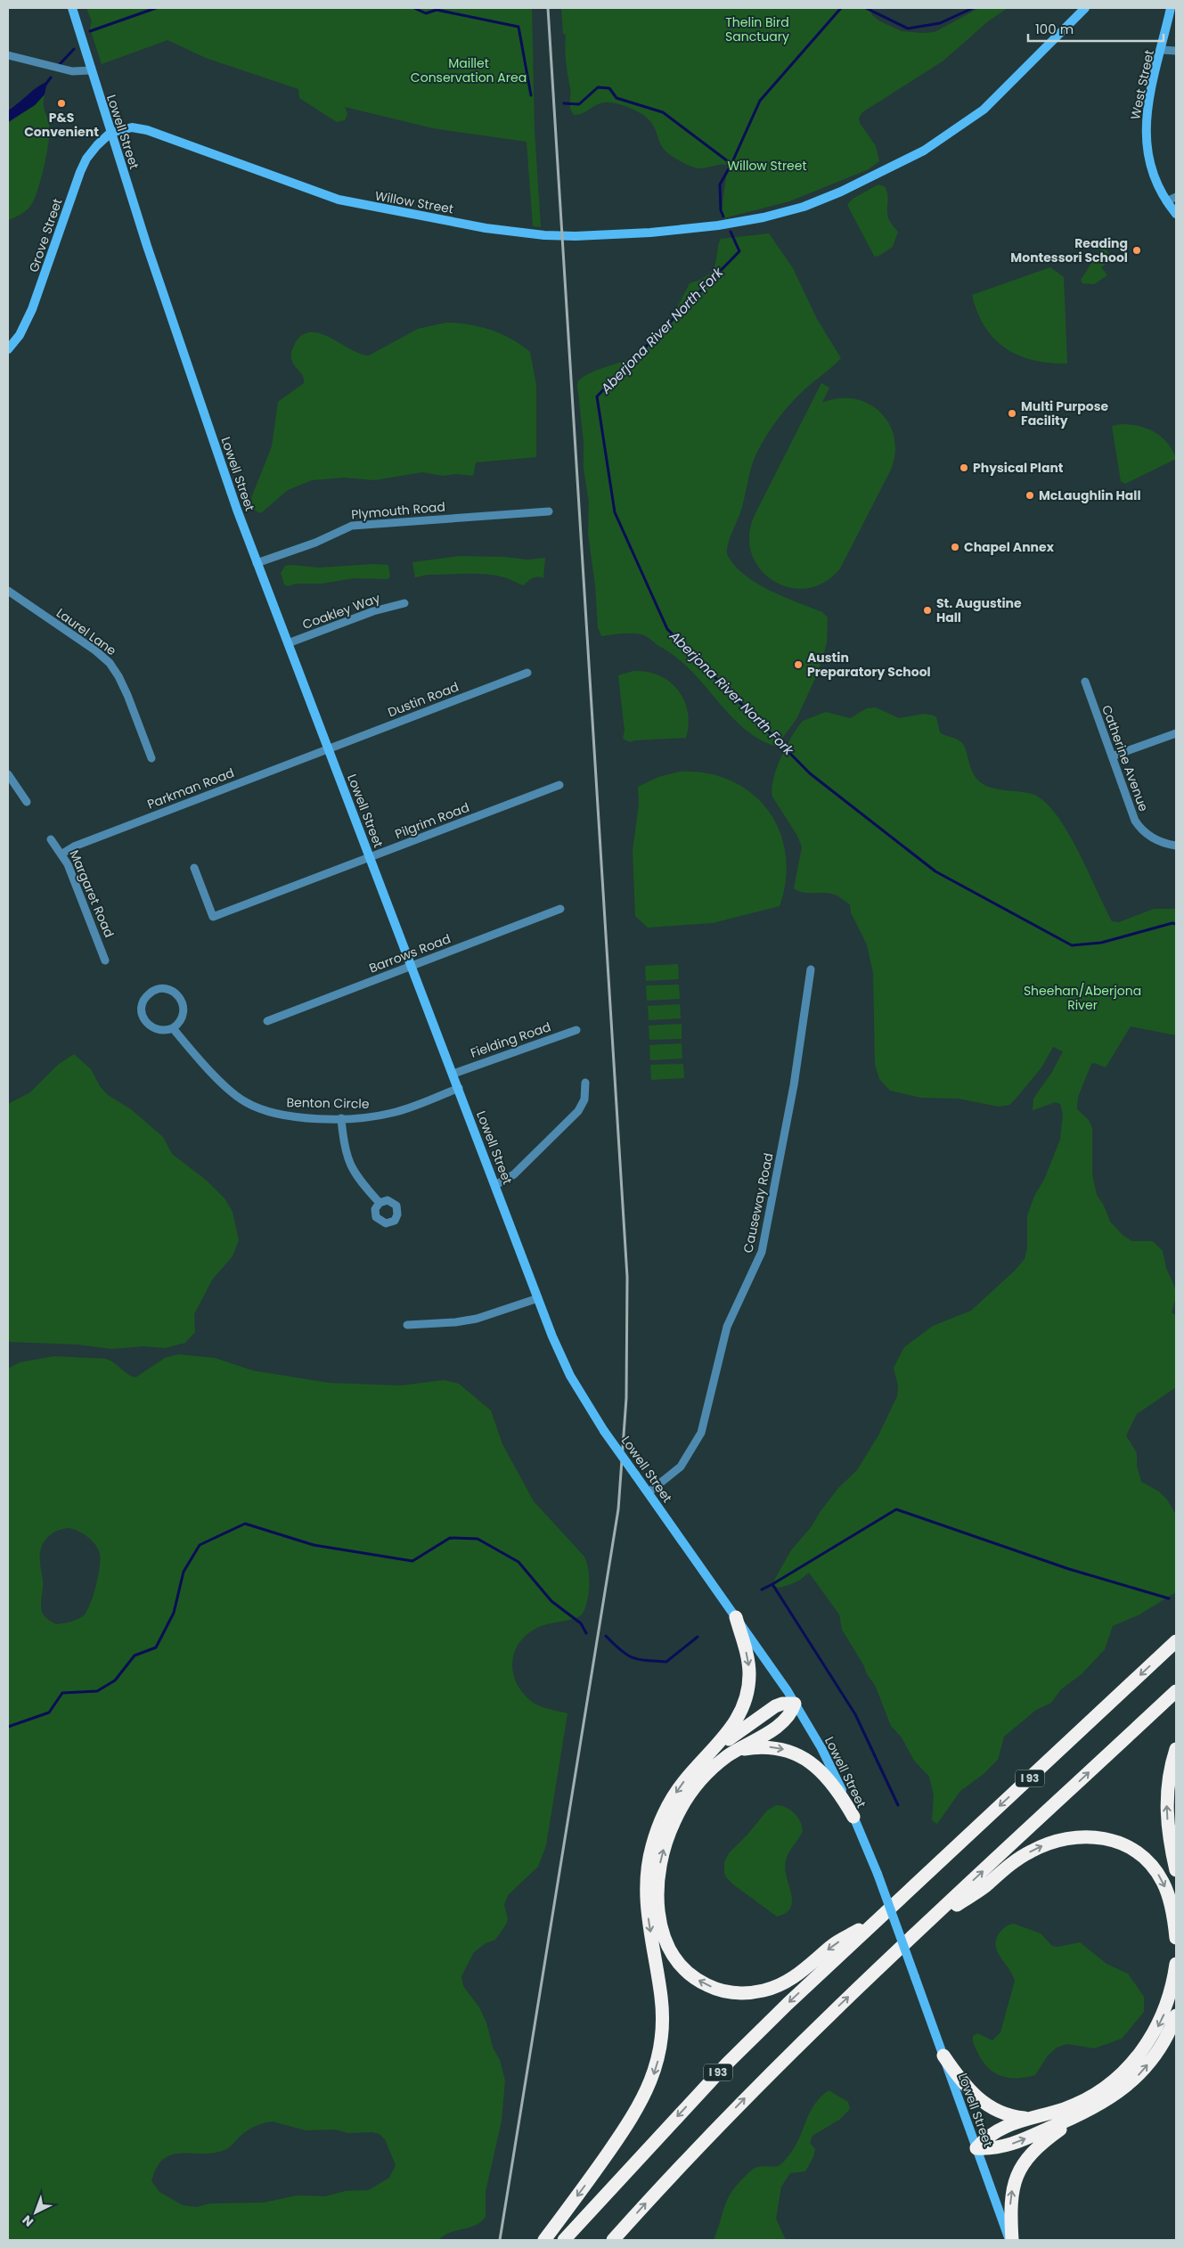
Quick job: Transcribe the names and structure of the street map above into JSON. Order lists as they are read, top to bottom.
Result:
{
  "streets": {
    "highway": ["I 93"],
    "main road": [
      "West Street",
      "Lowell Street",
      "Willow Street",
      "Grove Street"
    ],
    "street": [
      "Plymouth Road",
      "Coakley Way",
      "Laurel Lane",
      "Dustin Road",
      "Catherine Avenue",
      "Parkman Road",
      "Pilgrim Road",
      "Margaret Road",
      "Barrows Road",
      "Fielding Road",
      "Benton Circle",
      "Causeway Road"
    ]
  },
  "crossings": [
    ["Lowell Street", "Willow Street"],
    ["Lowell Street", "Grove Street"],
    ["Lowell Street", "Plymouth Road"],
    ["Lowell Street", "Coakley Way"],
    ["Lowell Street", "Dustin Road"],
    ["Lowell Street", "Parkman Road"],
    ["Lowell Street", "Pilgrim Road"],
    ["Lowell Street", "Barrows Road"],
    ["Lowell Street", "Fielding Road"],
    ["Lowell Street", "Benton Circle"],
    ["Lowell Street", "Causeway Road"],
    ["Willow Street", "Grove Street"],
    ["Dustin Road", "Parkman Road"],
    ["Parkman Road", "Margaret Road"]
  ],
  "water": ["Aberjona River North Fork"],
  "parks": [
    "Thelin Bird Sanctuary",
    "Maillet Conservation Area",
    "Willow Street",
    "Sheehan/Aberjona River"
  ],
  "places": [
    "P&S Convenient",
    "Reading Montessori School",
    "Multi Purpose Facility",
    "Physical Plant",
    "McLaughlin Hall",
    "Chapel Annex",
    "St. Augustine Hall",
    "Austin Preparatory School"
  ],
  "scale_bar": "100 m",
  "north": "bottom left"
}
